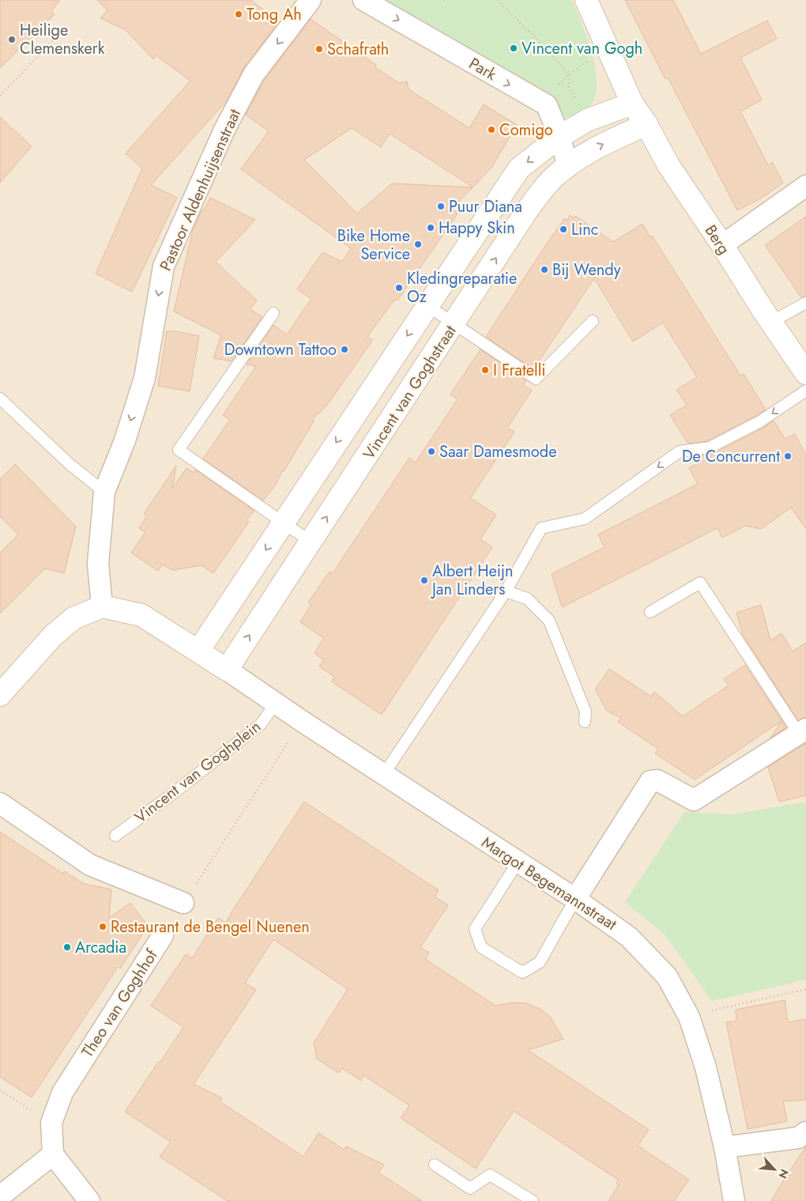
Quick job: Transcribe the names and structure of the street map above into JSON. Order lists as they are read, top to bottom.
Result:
{
  "streets": {
    "street": [
      "Park",
      "Pastoor Aldenhuijsenstraat",
      "Berg",
      "Vincent van Goghstraat",
      "Margot Begemannstraat",
      "Theo van Goghhof"
    ],
    "lane": ["Vincent van Goghplein"]
  },
  "crossings": [
    ["Park", "Vincent van Goghstraat"],
    ["Berg", "Vincent van Goghstraat"],
    ["Vincent van Goghstraat", "Margot Begemannstraat"],
    ["Vincent van Goghplein", "Margot Begemannstraat"]
  ],
  "one_way": ["Park", "Pastoor Aldenhuijsenstraat"],
  "places": [
    "Tong Ah",
    "Heilige Clemenskerk",
    "Vincent van Gogh",
    "Schafrath",
    "Comigo",
    "Puur Diana",
    "Happy Skin",
    "Linc",
    "Bike Home Service",
    "Bij Wendy",
    "Kledingreparatie Oz",
    "Downtown Tattoo",
    "I Fratelli",
    "Saar Damesmode",
    "De Concurrent",
    "Albert Heijn Jan Linders",
    "Restaurant de Bengel Nuenen",
    "Arcadia"
  ],
  "north": "bottom right"
}
